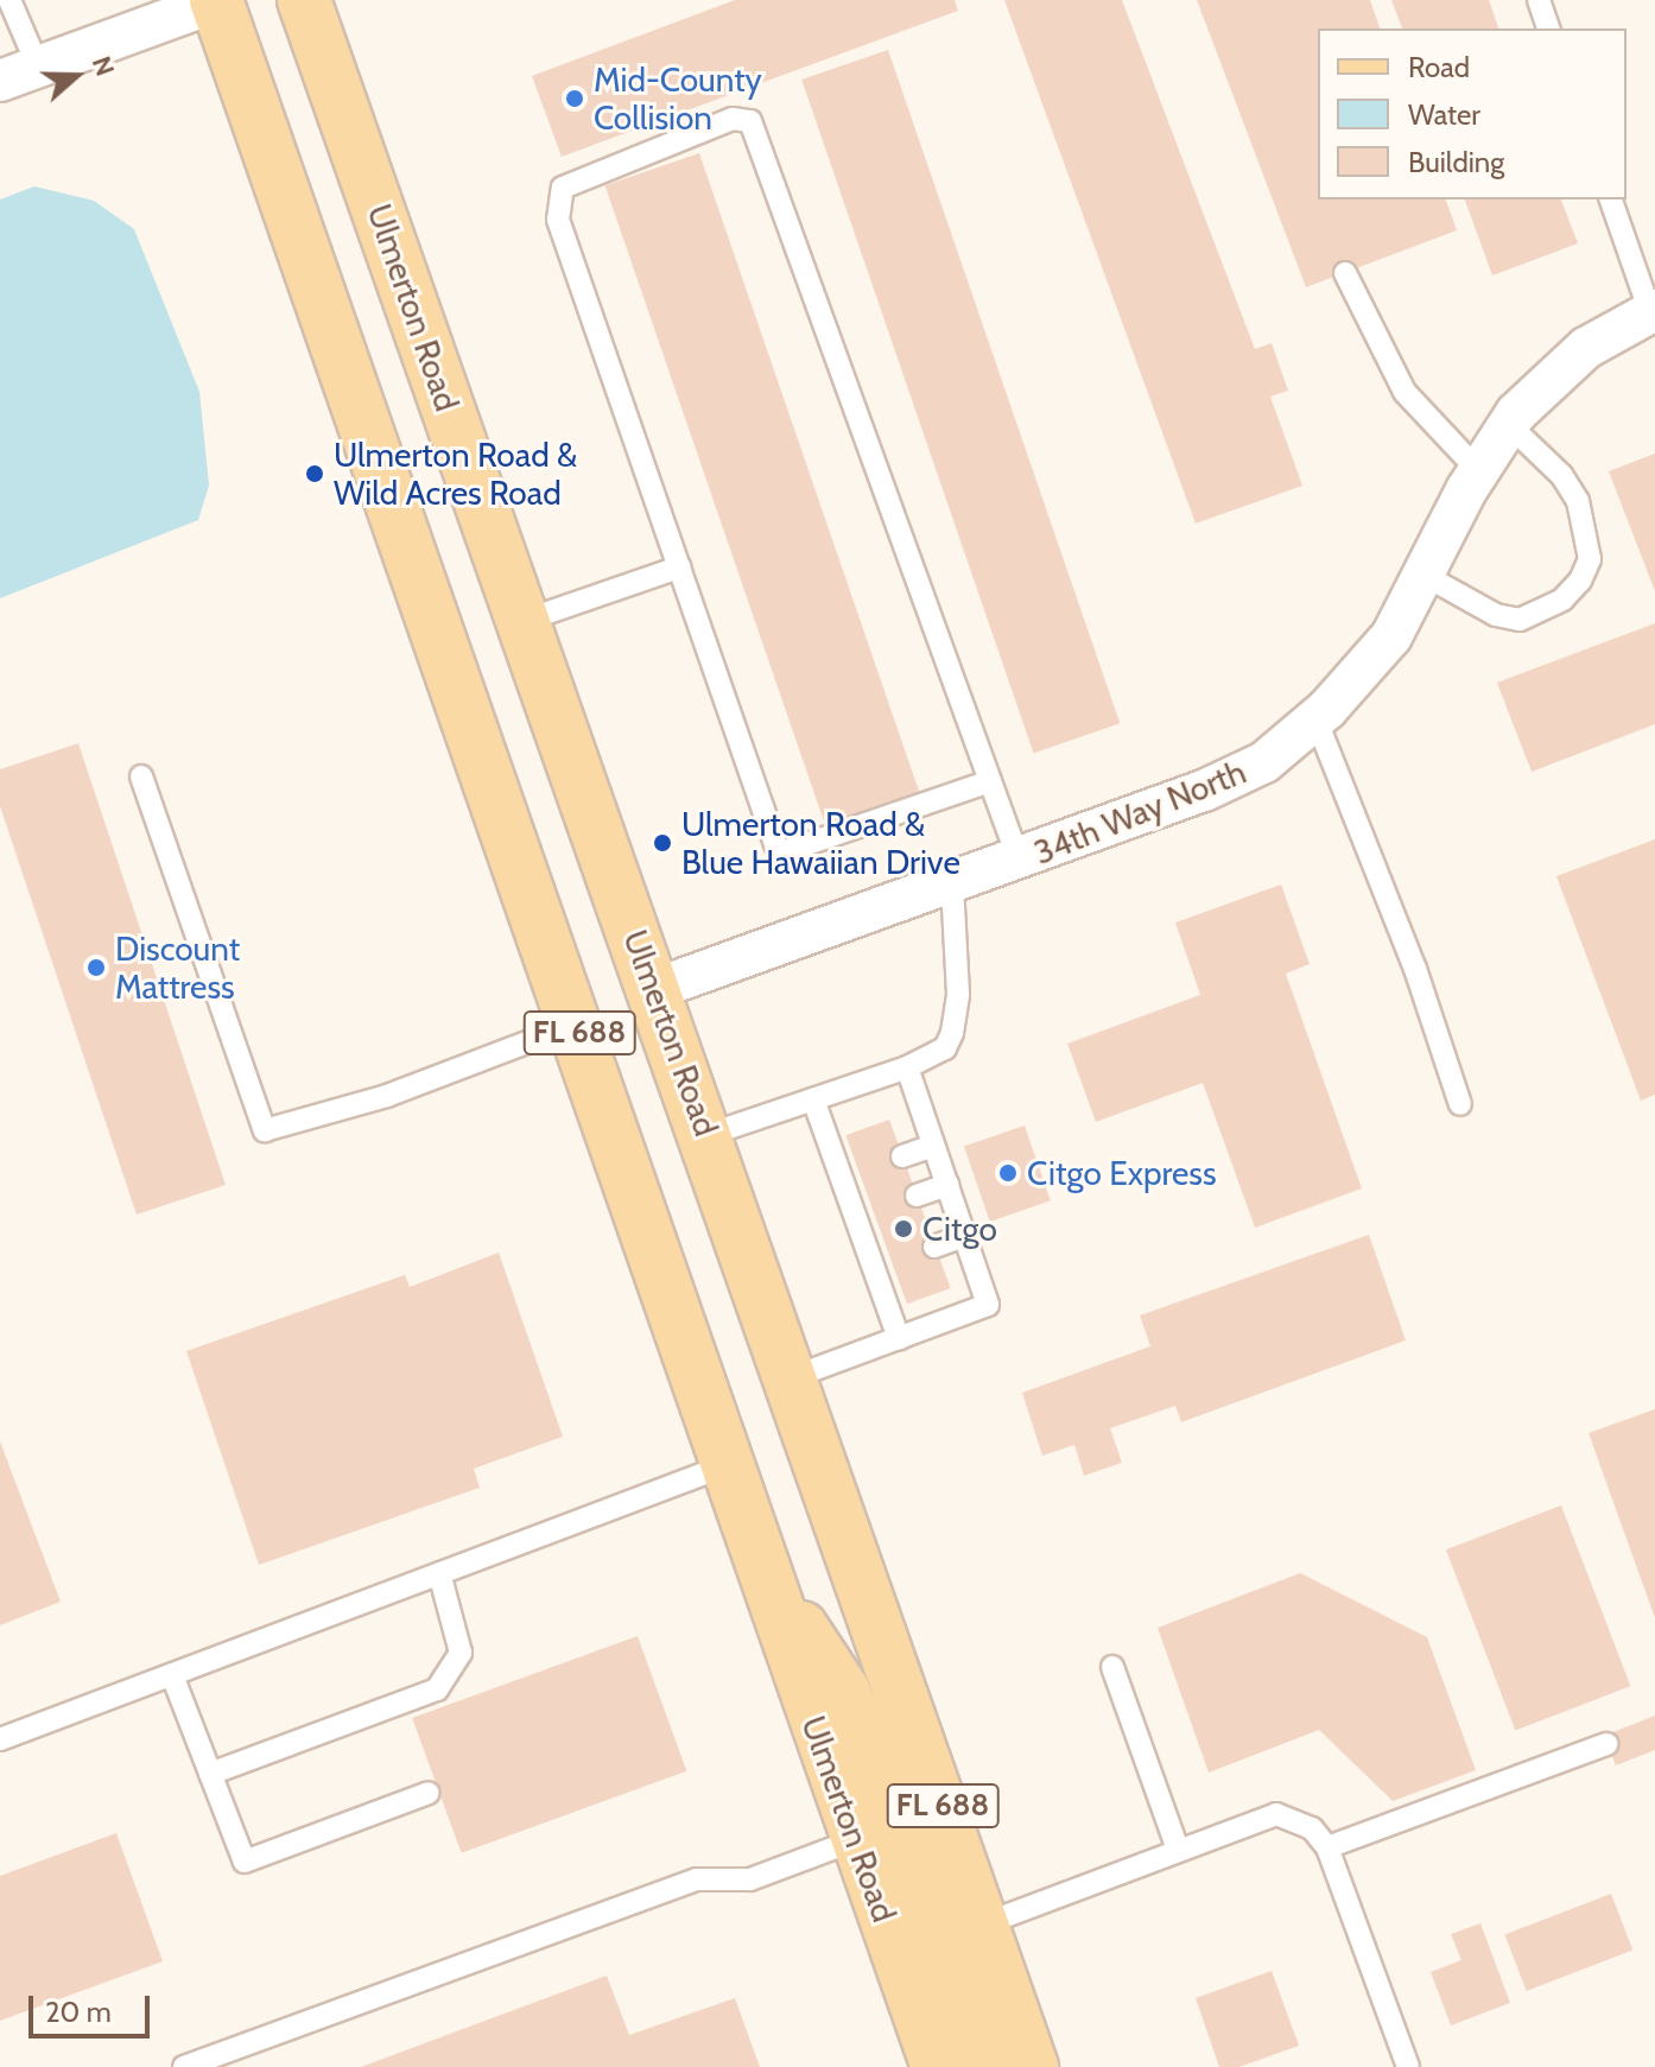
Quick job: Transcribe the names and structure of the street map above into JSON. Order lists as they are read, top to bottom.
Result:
{
  "streets": {
    "main road": ["Ulmerton Road", "FL 688"],
    "street": ["34th Way North"]
  },
  "crossings": [
    ["Ulmerton Road", "34th Way North"]
  ],
  "places": [
    "Mid-County Collision",
    "Ulmerton Road & Wild Acres Road",
    "Ulmerton Road & Blue Hawaiian Drive",
    "Discount Mattress",
    "Citgo Express",
    "Citgo"
  ],
  "legend": ["Road", "Water", "Building"],
  "scale_bar": "20 m",
  "north": "right"
}
